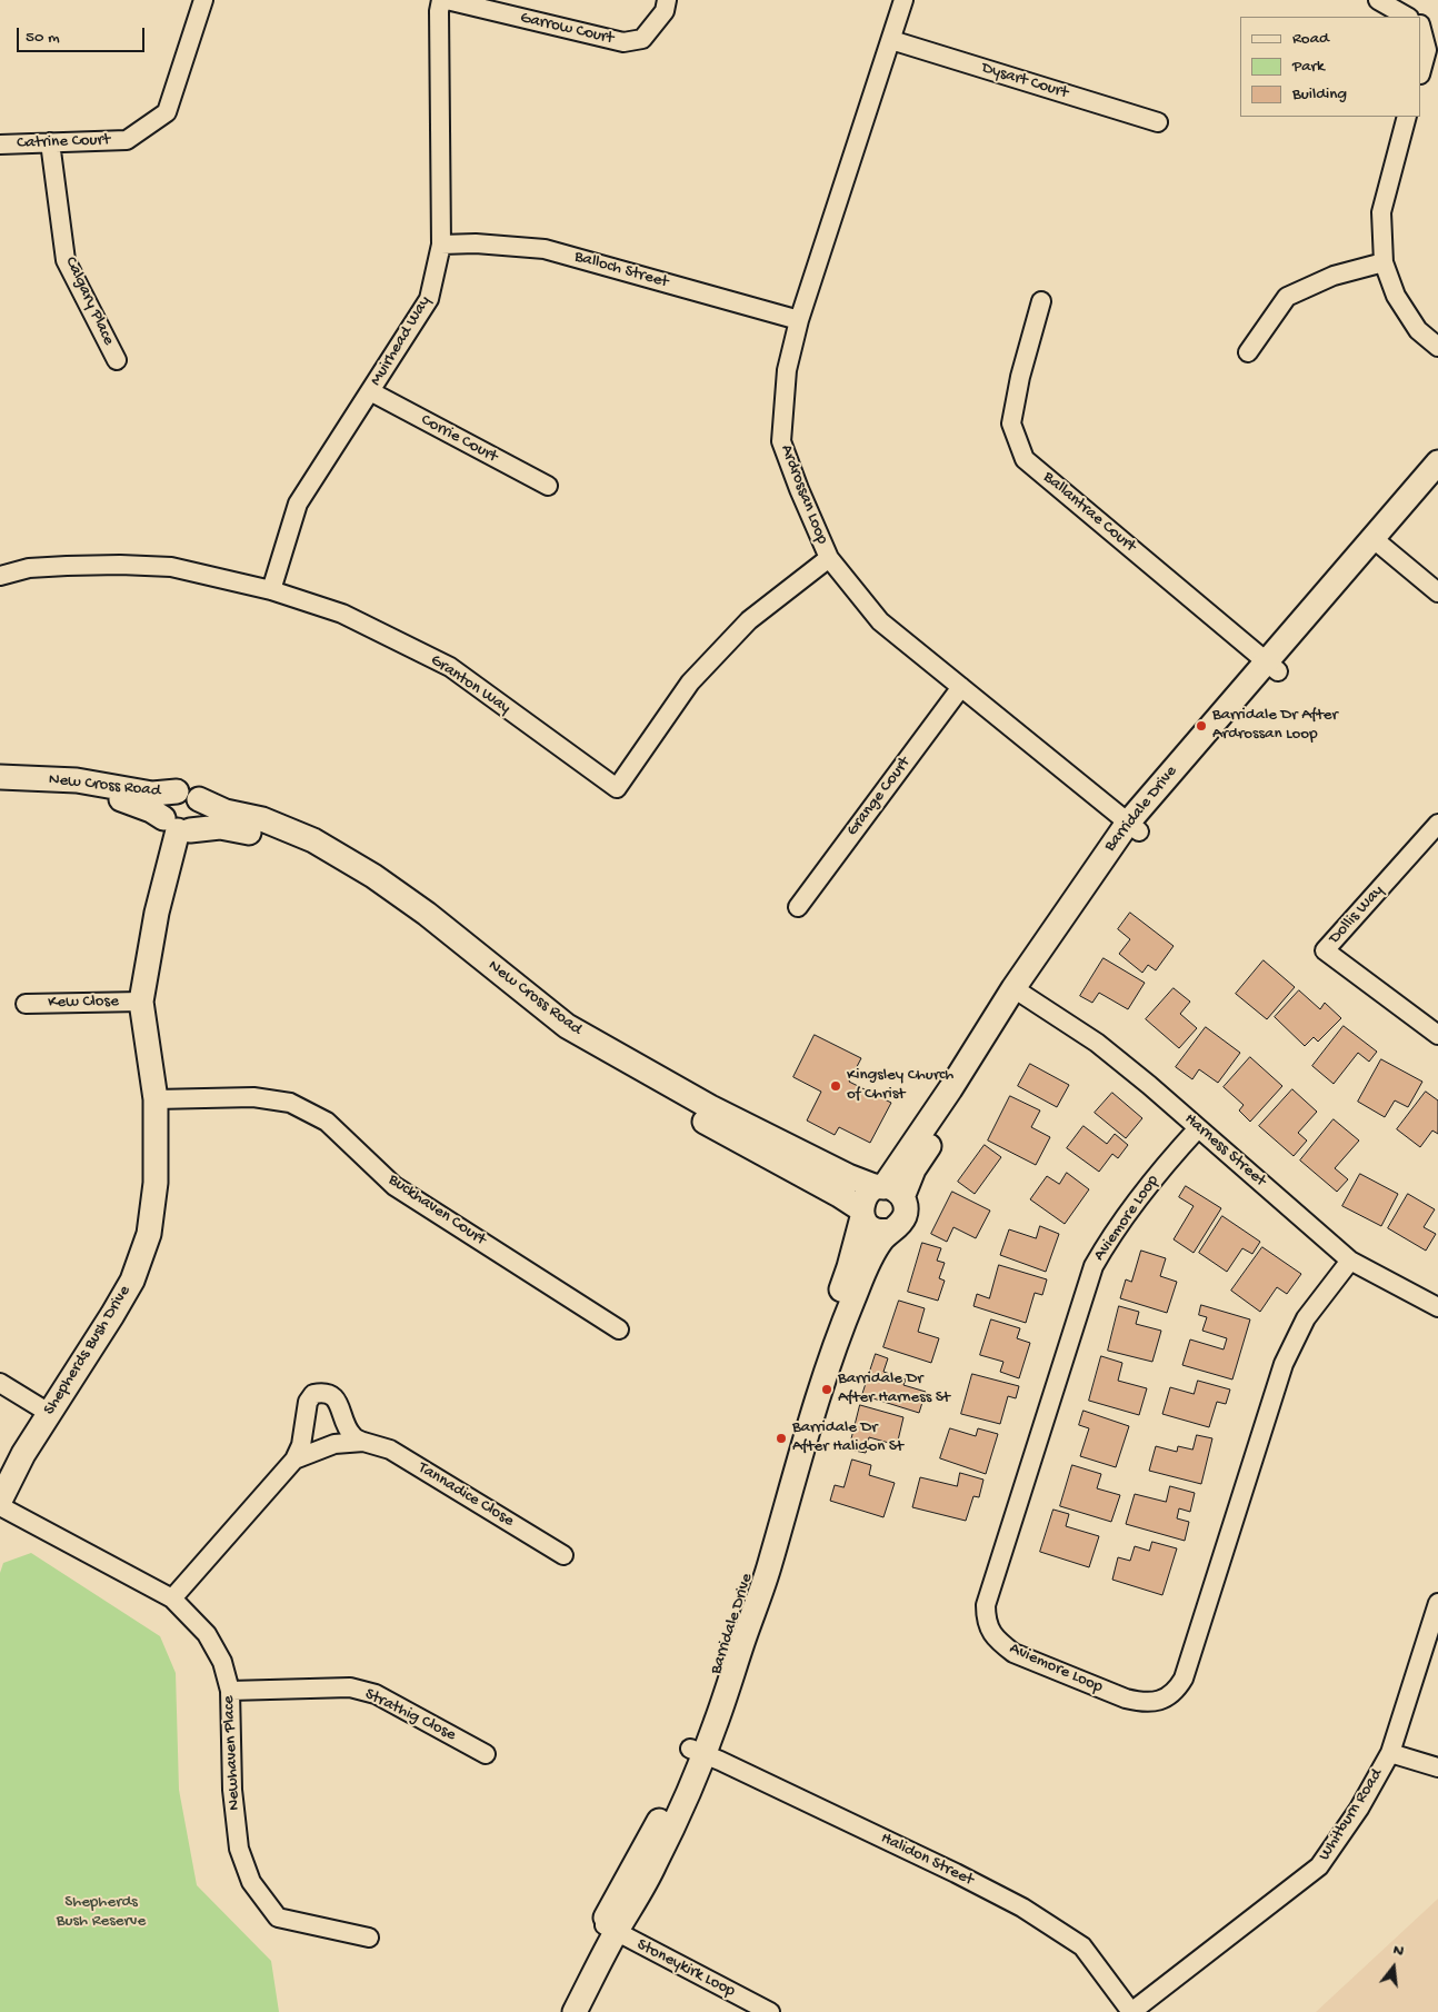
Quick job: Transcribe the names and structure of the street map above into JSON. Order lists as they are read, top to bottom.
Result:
{
  "streets": {
    "street": [
      "Garrow Court",
      "Dysart Court",
      "Catrine Court",
      "Balloch Street",
      "Calgary Place",
      "Muirhead Way",
      "Corrie Court",
      "Ardrossan Loop",
      "Ballantrae Court",
      "Granton Way",
      "New Cross Road",
      "Grange Court",
      "Barridale Drive",
      "Dollis Way",
      "Kew Close",
      "Harness Street",
      "Buckhaven Court",
      "Aviemore Loop",
      "Shepherds Bush Drive",
      "Tannadice Close",
      "Strathig Close",
      "Newhaven Place",
      "Whitburn Road",
      "Halidon Street",
      "Stoneykirk Loop"
    ]
  },
  "crossings": [
    ["Dysart Court", "Ardrossan Loop"],
    ["Catrine Court", "Calgary Place"],
    ["Balloch Street", "Muirhead Way"],
    ["Balloch Street", "Ardrossan Loop"],
    ["Muirhead Way", "Corrie Court"],
    ["Muirhead Way", "Granton Way"],
    ["Ardrossan Loop", "Granton Way"],
    ["Ardrossan Loop", "Grange Court"],
    ["Ardrossan Loop", "Barridale Drive"],
    ["Ballantrae Court", "Barridale Drive"],
    ["New Cross Road", "Barridale Drive"],
    ["New Cross Road", "Shepherds Bush Drive"],
    ["Barridale Drive", "Harness Street"],
    ["Barridale Drive", "Halidon Street"],
    ["Barridale Drive", "Stoneykirk Loop"],
    ["Kew Close", "Shepherds Bush Drive"],
    ["Harness Street", "Aviemore Loop"],
    ["Buckhaven Court", "Shepherds Bush Drive"],
    ["Tannadice Close", "Newhaven Place"],
    ["Strathig Close", "Newhaven Place"],
    ["Whitburn Road", "Halidon Street"]
  ],
  "parks": ["Shepherds Bush Reserve"],
  "places": [
    "Barridale Dr After Ardrossan Loop",
    "Kingsley Church of Christ",
    "Barridale Dr After Harness St",
    "Barridale Dr After Halidon St"
  ],
  "legend": ["Road", "Park", "Building"],
  "scale_bar": "50 m",
  "north": "top"
}
